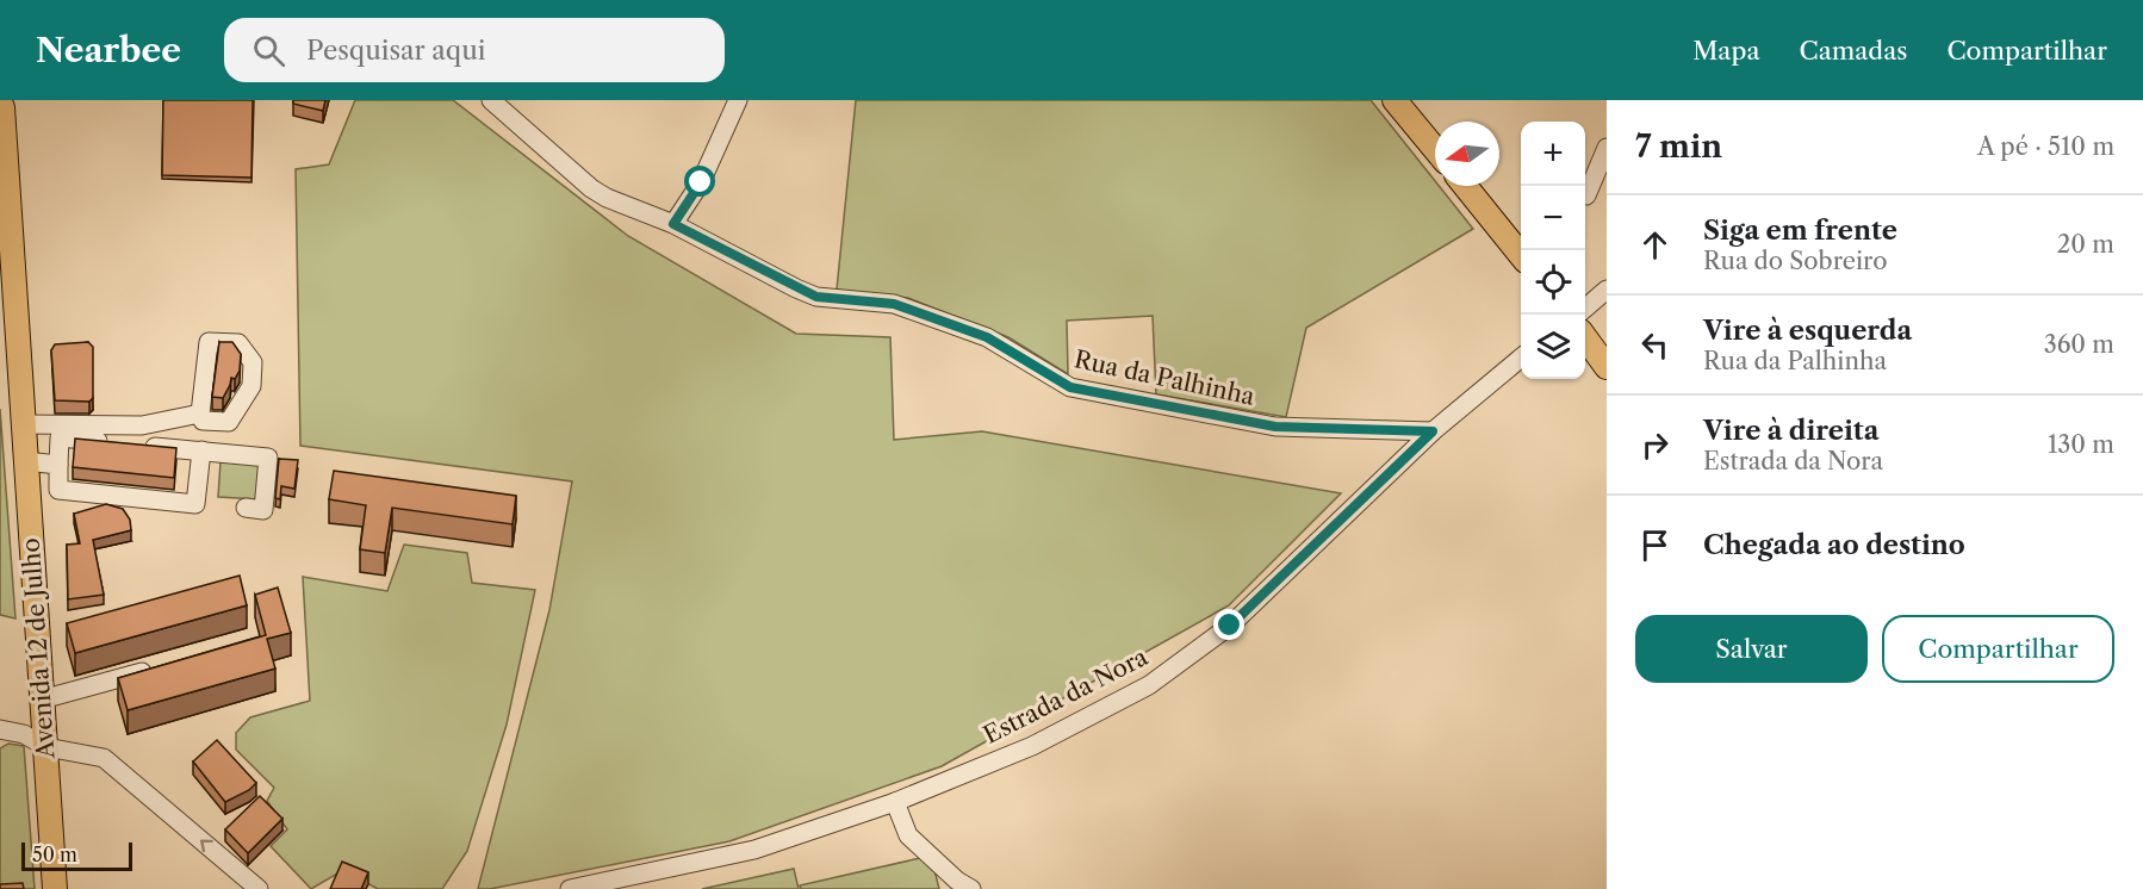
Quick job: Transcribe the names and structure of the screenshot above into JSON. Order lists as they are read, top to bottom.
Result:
{
  "streets": {
    "main road": ["Avenida 12 de Julho"],
    "street": ["Rua da Palhinha", "Estrada da Nora"]
  },
  "crossings": [
    ["Rua da Palhinha", "Estrada da Nora"]
  ],
  "scale_bar": "50 m",
  "north": "left",
  "page": {
    "header": "Nearbee",
    "search": "Pesquisar aqui",
    "nav": ["Mapa", "Camadas", "Compartilhar"],
    "heading": ["7 min", "A pé · 510 m"],
    "map_buttons": ["+", "−"],
    "list": [
      ["Siga em frente", "Rua do Sobreiro", "20 m"],
      ["Vire à esquerda", "Rua da Palhinha", "360 m"],
      ["Vire à direita", "Estrada da Nora", "130 m"],
      "Chegada ao destino"
    ],
    "buttons": ["Salvar", "Compartilhar"],
    "scale": "50 m"
  }
}
